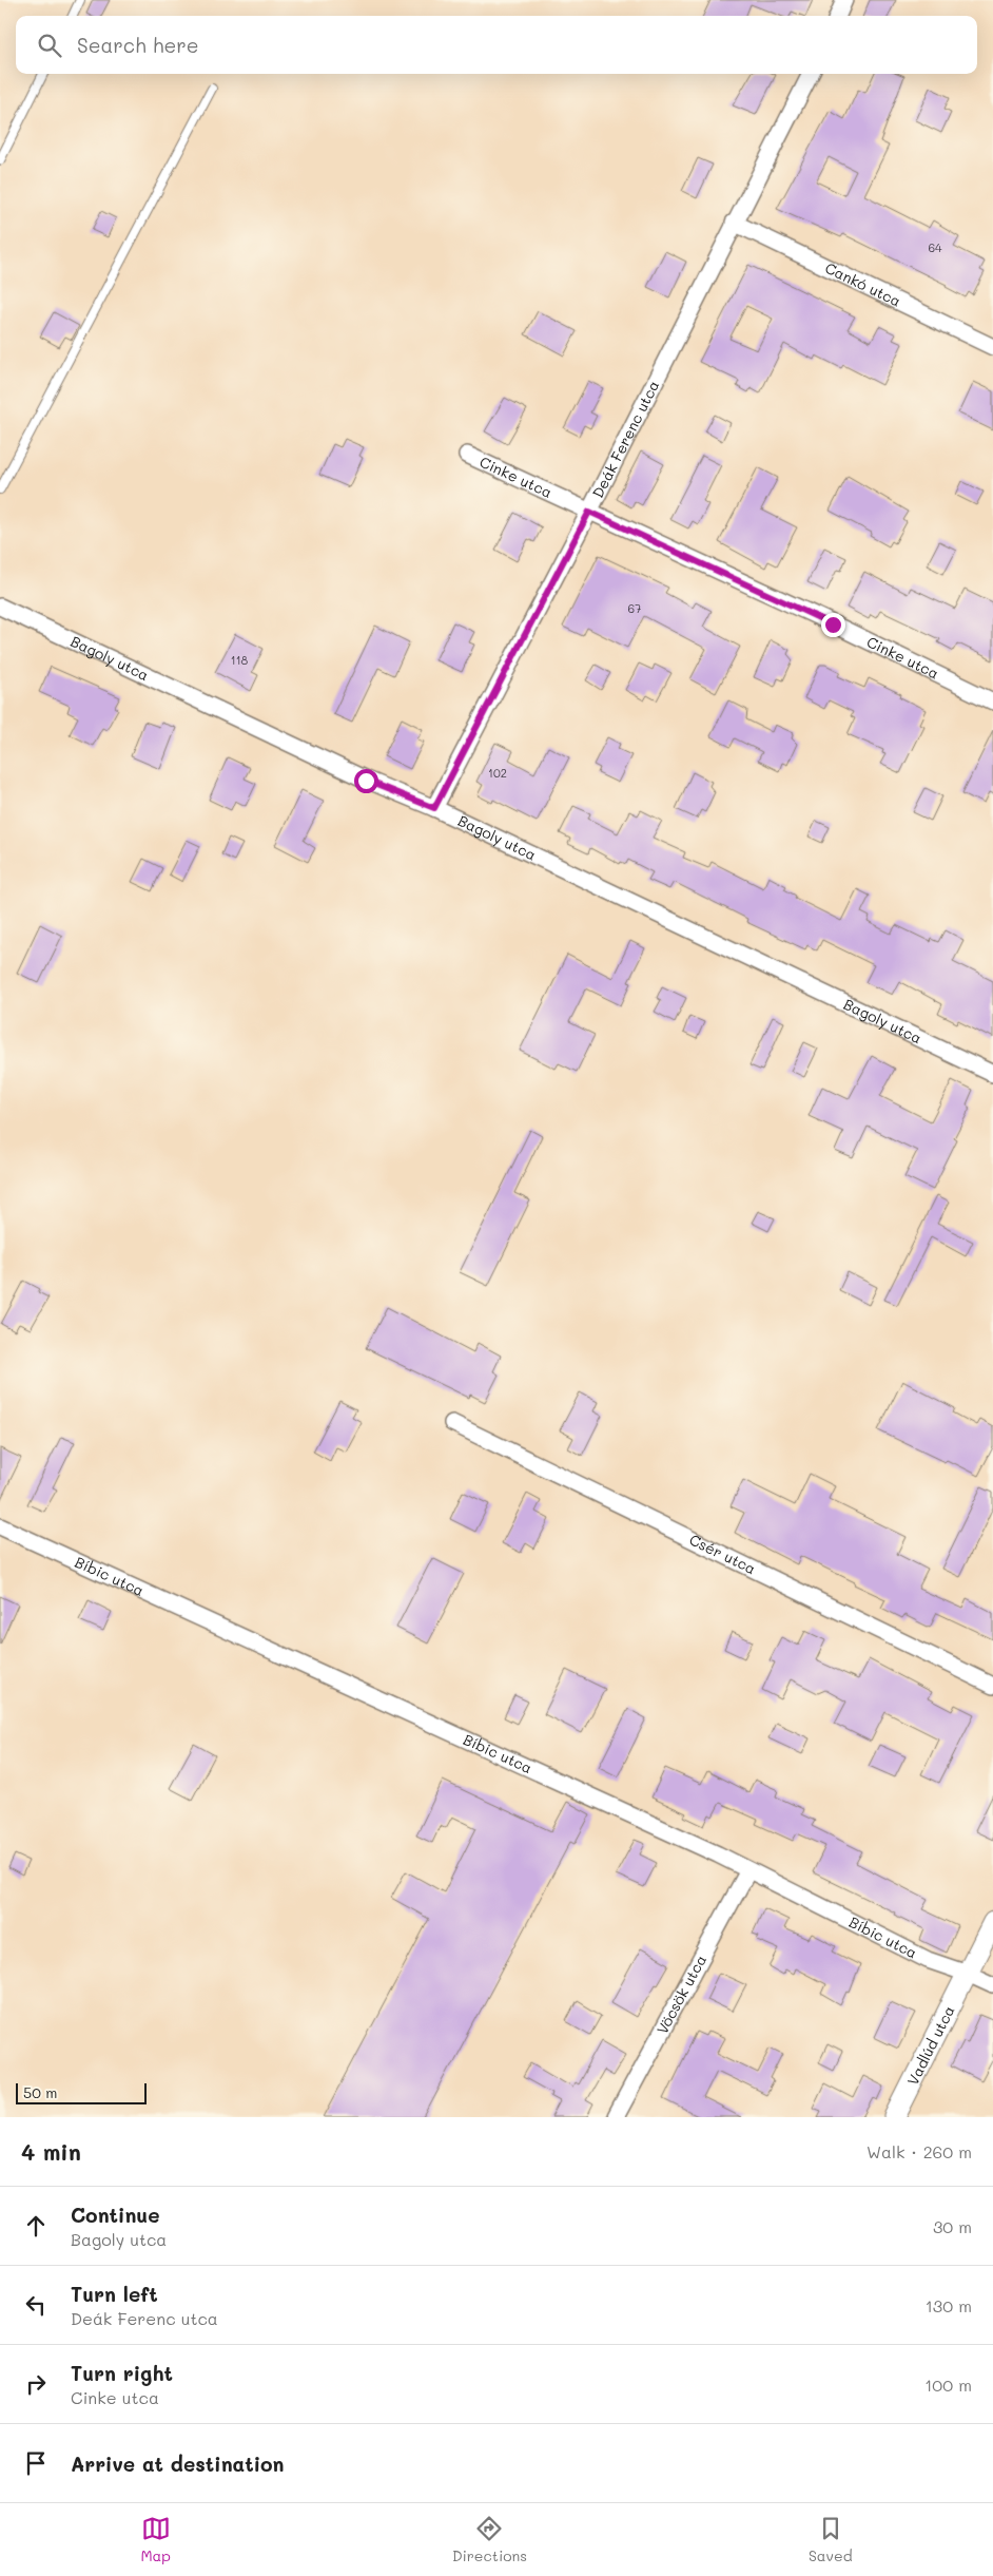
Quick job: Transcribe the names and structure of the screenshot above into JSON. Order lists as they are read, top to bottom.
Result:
{
  "streets": {
    "street": [
      "Cankó utca",
      "Deák Ferenc utca",
      "Cinke utca",
      "Bagoly utca",
      "Csér utca",
      "Bíbic utca",
      "Vöcsök utca",
      "Vadlúd utca"
    ]
  },
  "crossings": [
    ["Cankó utca", "Deák Ferenc utca"],
    ["Deák Ferenc utca", "Cinke utca"],
    ["Deák Ferenc utca", "Bagoly utca"],
    ["Bíbic utca", "Vöcsök utca"],
    ["Bíbic utca", "Vadlúd utca"]
  ],
  "house_numbers": [
    "64",
    "67",
    "118",
    "102"
  ],
  "scale_bar": "50 m",
  "page": {
    "search": "Search here",
    "scale": "50 m",
    "heading": ["4 min", "Walk · 260 m"],
    "list": [
      ["Continue", "Bagoly utca", "30 m"],
      ["Turn left", "Deák Ferenc utca", "130 m"],
      ["Turn right", "Cinke utca", "100 m"],
      "Arrive at destination"
    ],
    "nav": ["Map", "Directions", "Saved"]
  }
}
